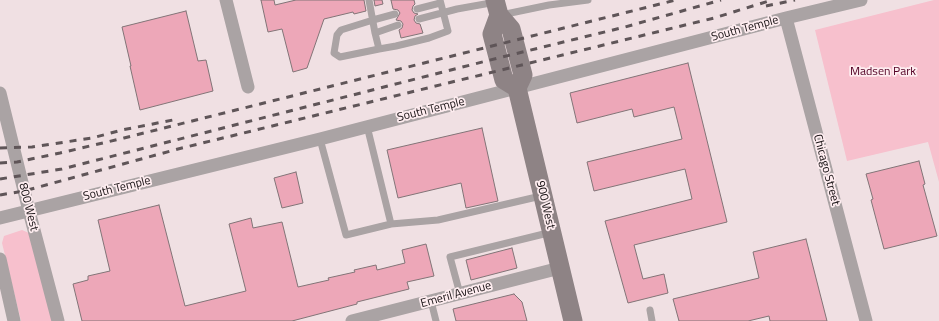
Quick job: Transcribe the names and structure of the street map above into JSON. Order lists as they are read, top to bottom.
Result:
{
  "streets": {
    "main road": ["900 West"],
    "street": [
      "South Temple",
      "Chicago Street",
      "800 West",
      "Emeril Avenue"
    ]
  },
  "crossings": [
    ["South Temple", "Chicago Street"],
    ["South Temple", "900 West"],
    ["South Temple", "800 West"],
    ["900 West", "Emeril Avenue"]
  ],
  "parks": ["Madsen Park"]
}
